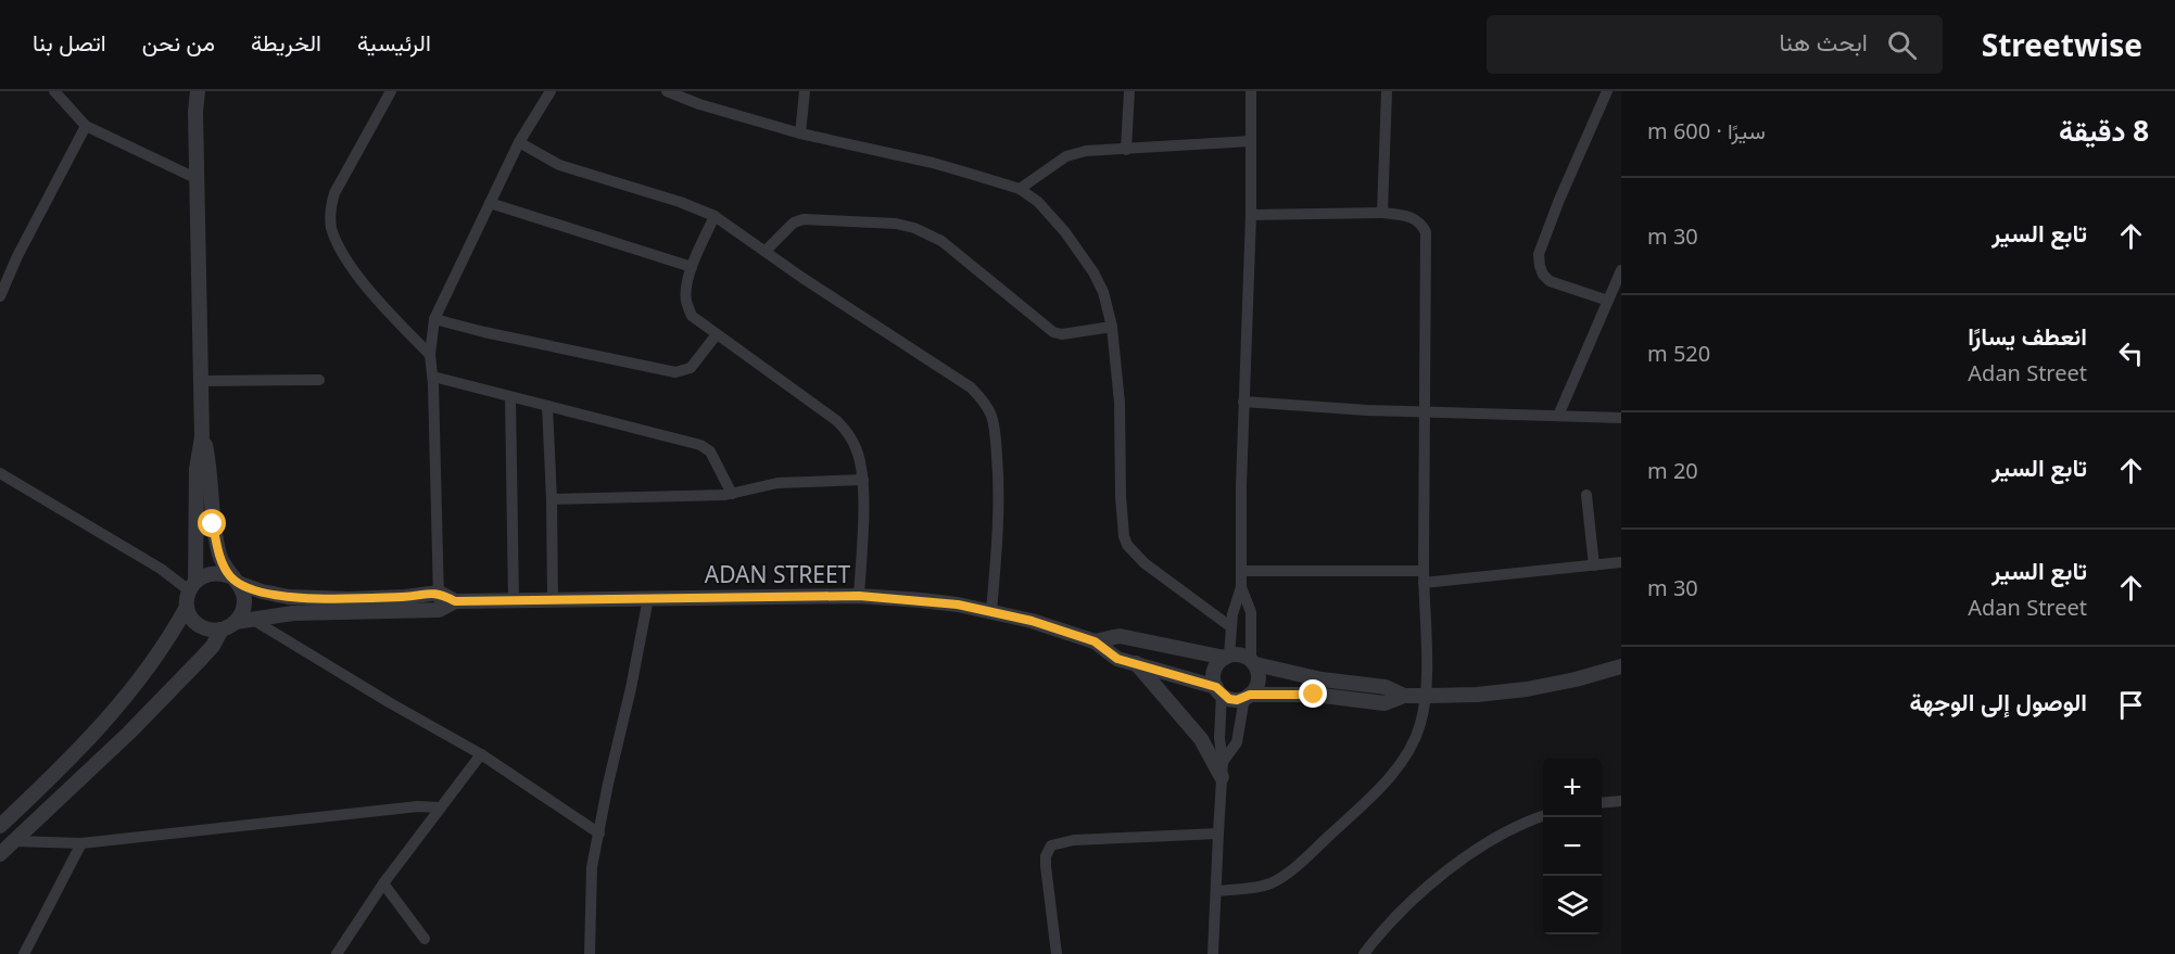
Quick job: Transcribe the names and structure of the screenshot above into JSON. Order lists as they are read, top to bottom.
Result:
{
  "streets": {
    "street": ["ADAN STREET"]
  },
  "page": {
    "header": "Streetwise",
    "search": "ابحث هنا",
    "nav": [
      "الرئيسية",
      "الخريطة",
      "من نحن",
      "اتصل بنا"
    ],
    "heading": ["8 دقيقة", "سيرًا · 600 m"],
    "list": [
      ["تابع السير", "30 m"],
      ["انعطف يسارًا", "Adan Street", "520 m"],
      ["تابع السير", "20 m"],
      ["تابع السير", "Adan Street", "30 m"],
      "الوصول إلى الوجهة"
    ],
    "map_buttons": ["+", "−"]
  }
}
